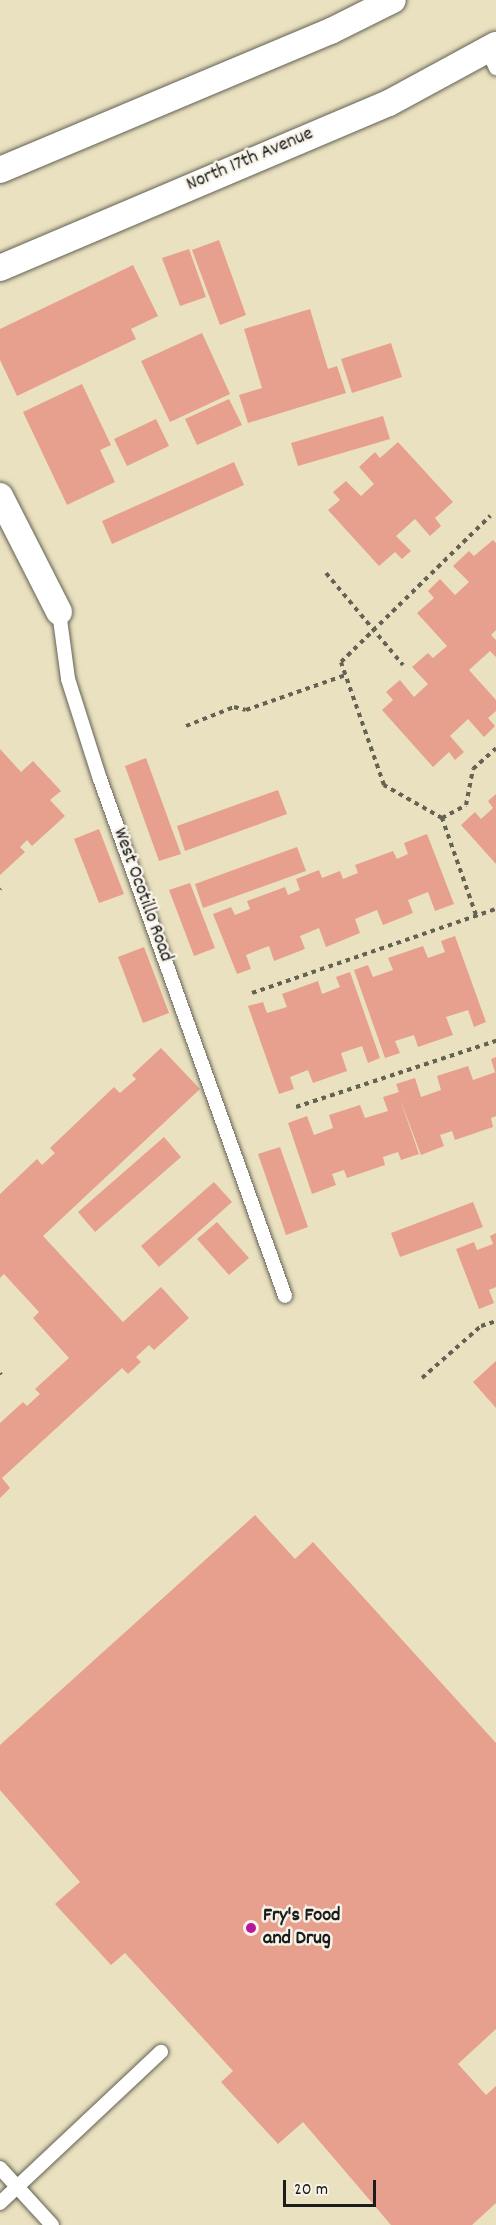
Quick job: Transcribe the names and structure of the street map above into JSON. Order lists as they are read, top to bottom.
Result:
{
  "streets": {
    "street": ["North 17th Avenue", "West Ocotillo Road"]
  },
  "places": ["Fry's Food and Drug"],
  "scale_bar": "20 m"
}
